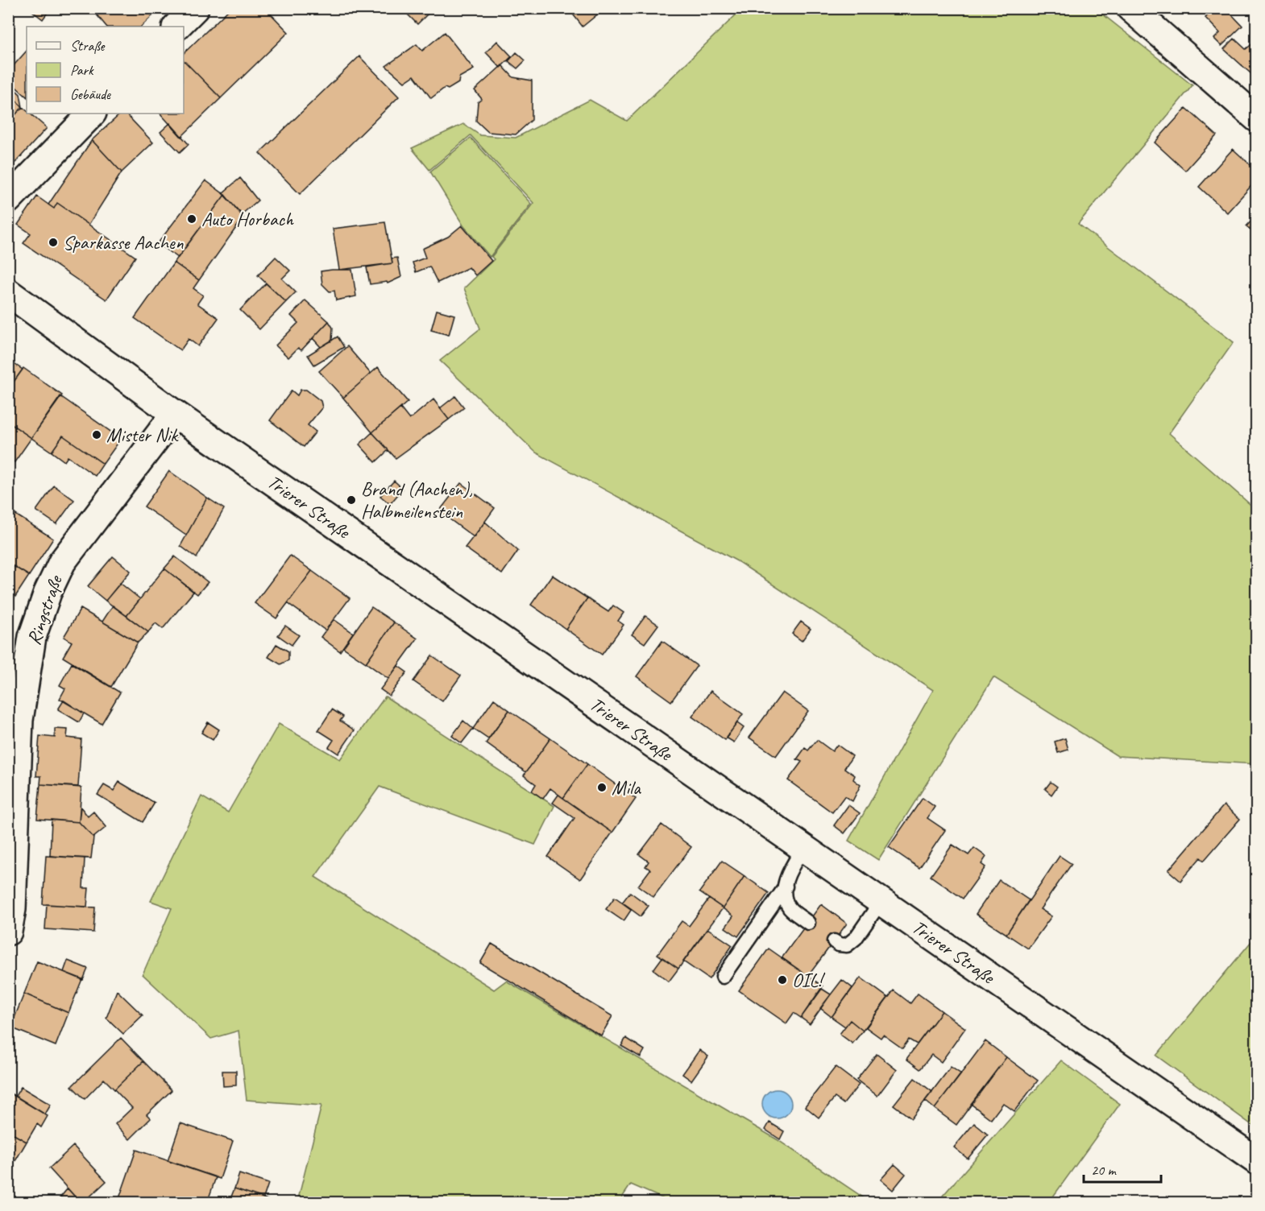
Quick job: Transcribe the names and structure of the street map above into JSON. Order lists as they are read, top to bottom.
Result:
{
  "streets": {
    "main road": ["Trierer Straße", "Ringstraße"]
  },
  "crossings": [
    ["Trierer Straße", "Ringstraße"]
  ],
  "places": [
    "Auto Horbach",
    "Sparkasse Aachen",
    "Mister Nik",
    "Brand (Aachen), Halbmeilenstein",
    "Mila",
    "OIL!"
  ],
  "legend": ["Straße", "Park", "Gebäude"],
  "scale_bar": "20 m"
}
